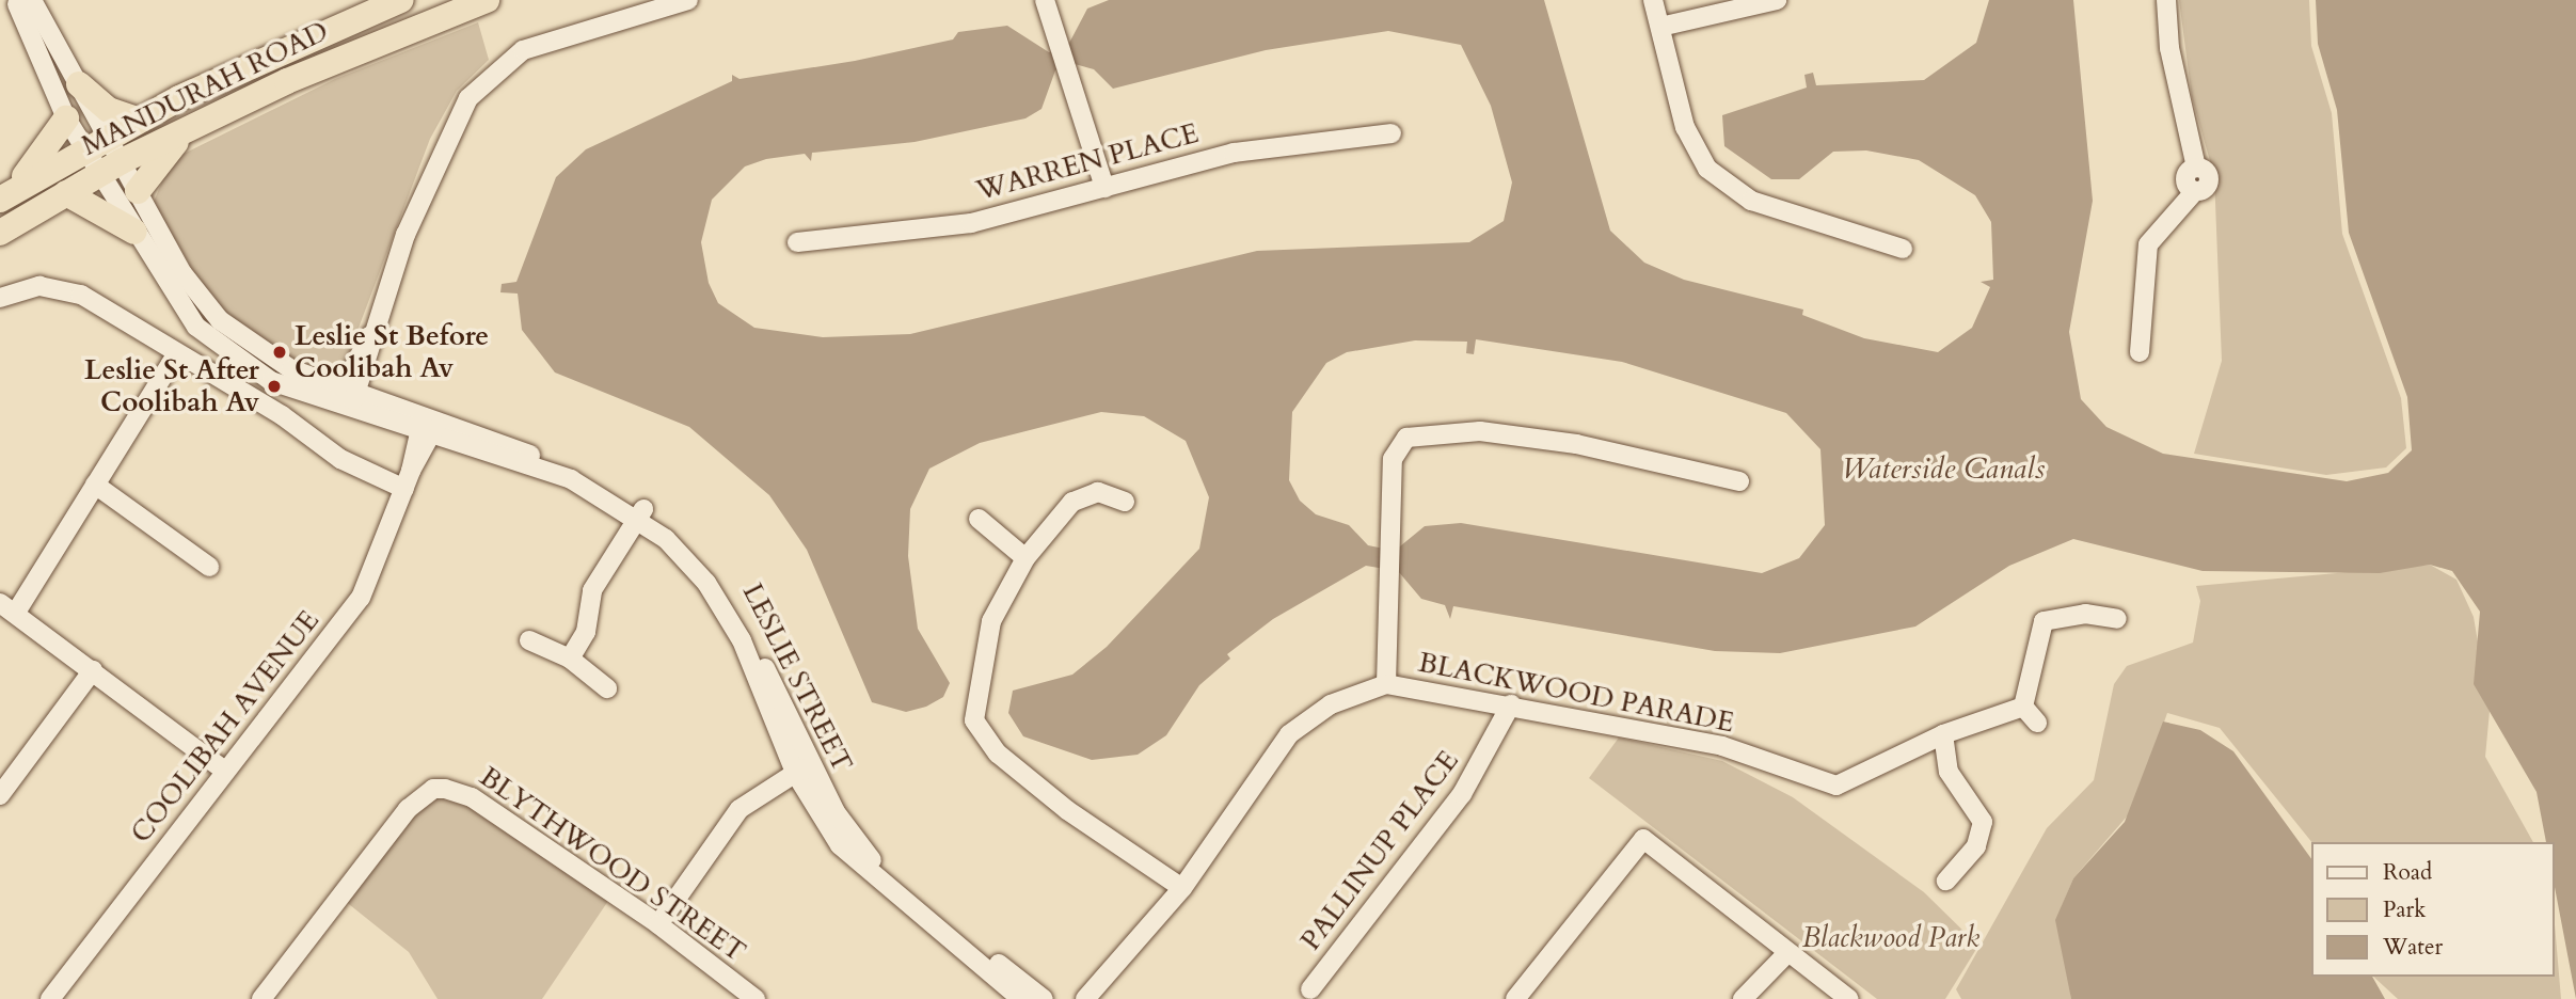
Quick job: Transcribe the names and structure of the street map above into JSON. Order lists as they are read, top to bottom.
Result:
{
  "streets": {
    "highway": ["MANDURAH ROAD"],
    "street": [
      "WARREN PLACE",
      "LESLIE STREET",
      "BLACKWOOD PARADE",
      "COOLIBAH AVENUE",
      "PALLINUP PLACE",
      "BLYTHWOOD STREET"
    ]
  },
  "crossings": [
    ["MANDURAH ROAD", "LESLIE STREET"],
    ["LESLIE STREET", "COOLIBAH AVENUE"],
    ["BLACKWOOD PARADE", "PALLINUP PLACE"]
  ],
  "water": ["Waterside Canals"],
  "parks": ["Blackwood Park"],
  "places": ["Leslie St Before Coolibah Av", "Leslie St After Coolibah Av"],
  "legend": ["Road", "Park", "Water"]
}
